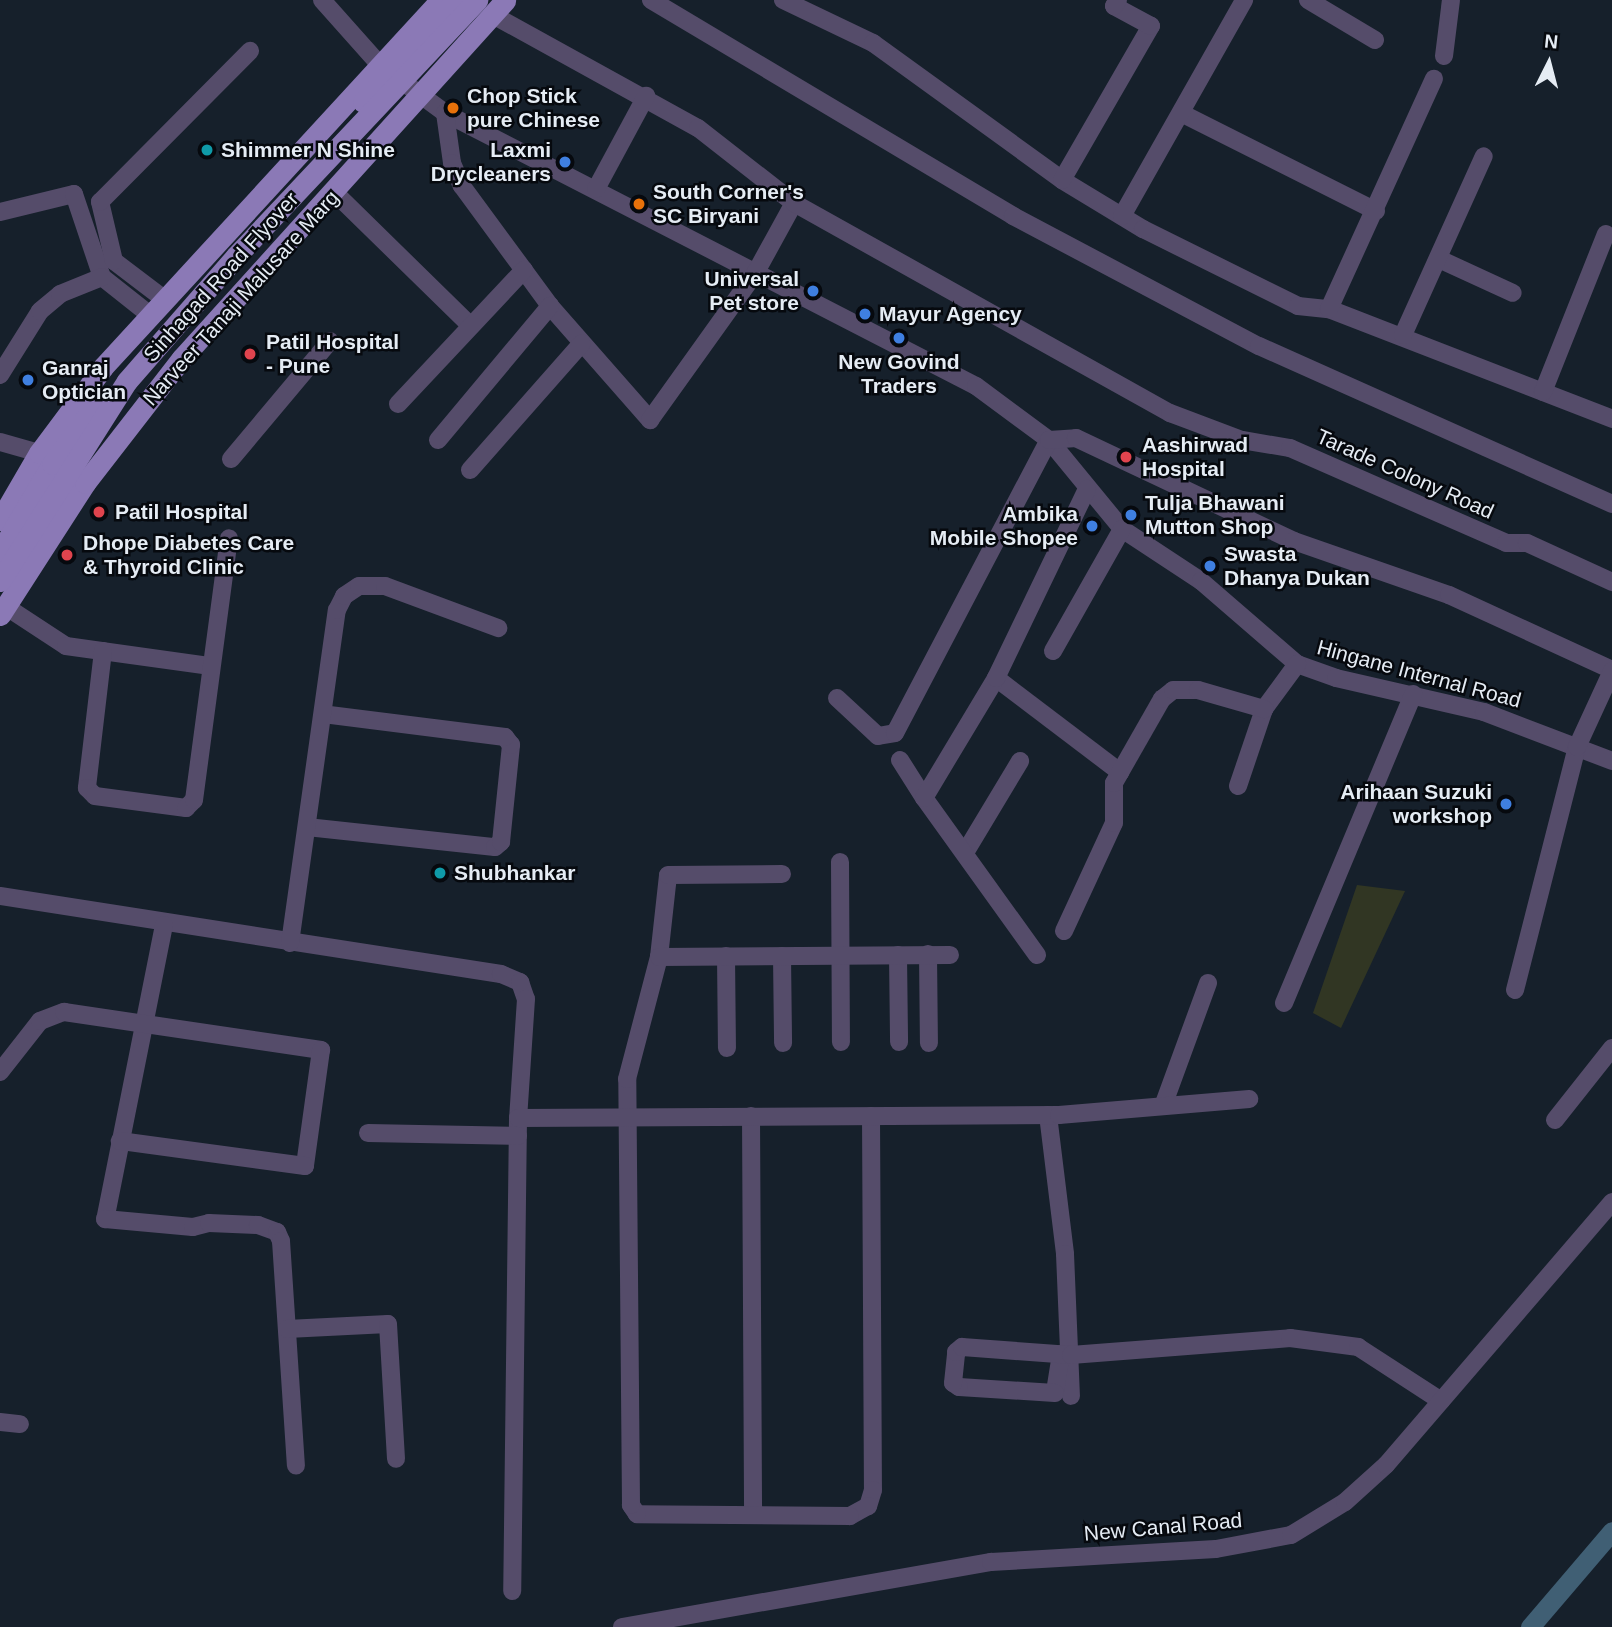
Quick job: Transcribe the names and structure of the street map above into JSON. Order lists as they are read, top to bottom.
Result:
{
  "streets": {
    "main road": ["Sinhagad Road Flyover", "Narveer Tanaji Malusare Marg"],
    "street": ["Tarade Colony Road", "Hingane Internal Road", "New Canal Road"]
  },
  "crossings": [
    ["Narveer Tanaji Malusare Marg", "Tarade Colony Road"],
    ["Narveer Tanaji Malusare Marg", "Hingane Internal Road"]
  ],
  "places": [
    "Chop Stick pure Chinese",
    "Shimmer N Shine",
    "Laxmi Drycleaners",
    "South Corner's SC Biryani",
    "Universal Pet store",
    "Mayur Agency",
    "New Govind Traders",
    "Patil Hospital - Pune",
    "Ganraj Optician",
    "Aashirwad Hospital",
    "Patil Hospital",
    "Tulja Bhawani Mutton Shop",
    "Ambika Mobile Shopee",
    "Dhope Diabetes Care & Thyroid Clinic",
    "Swasta Dhanya Dukan",
    "Arihaan Suzuki workshop",
    "Shubhankar"
  ],
  "north": "top"
}
